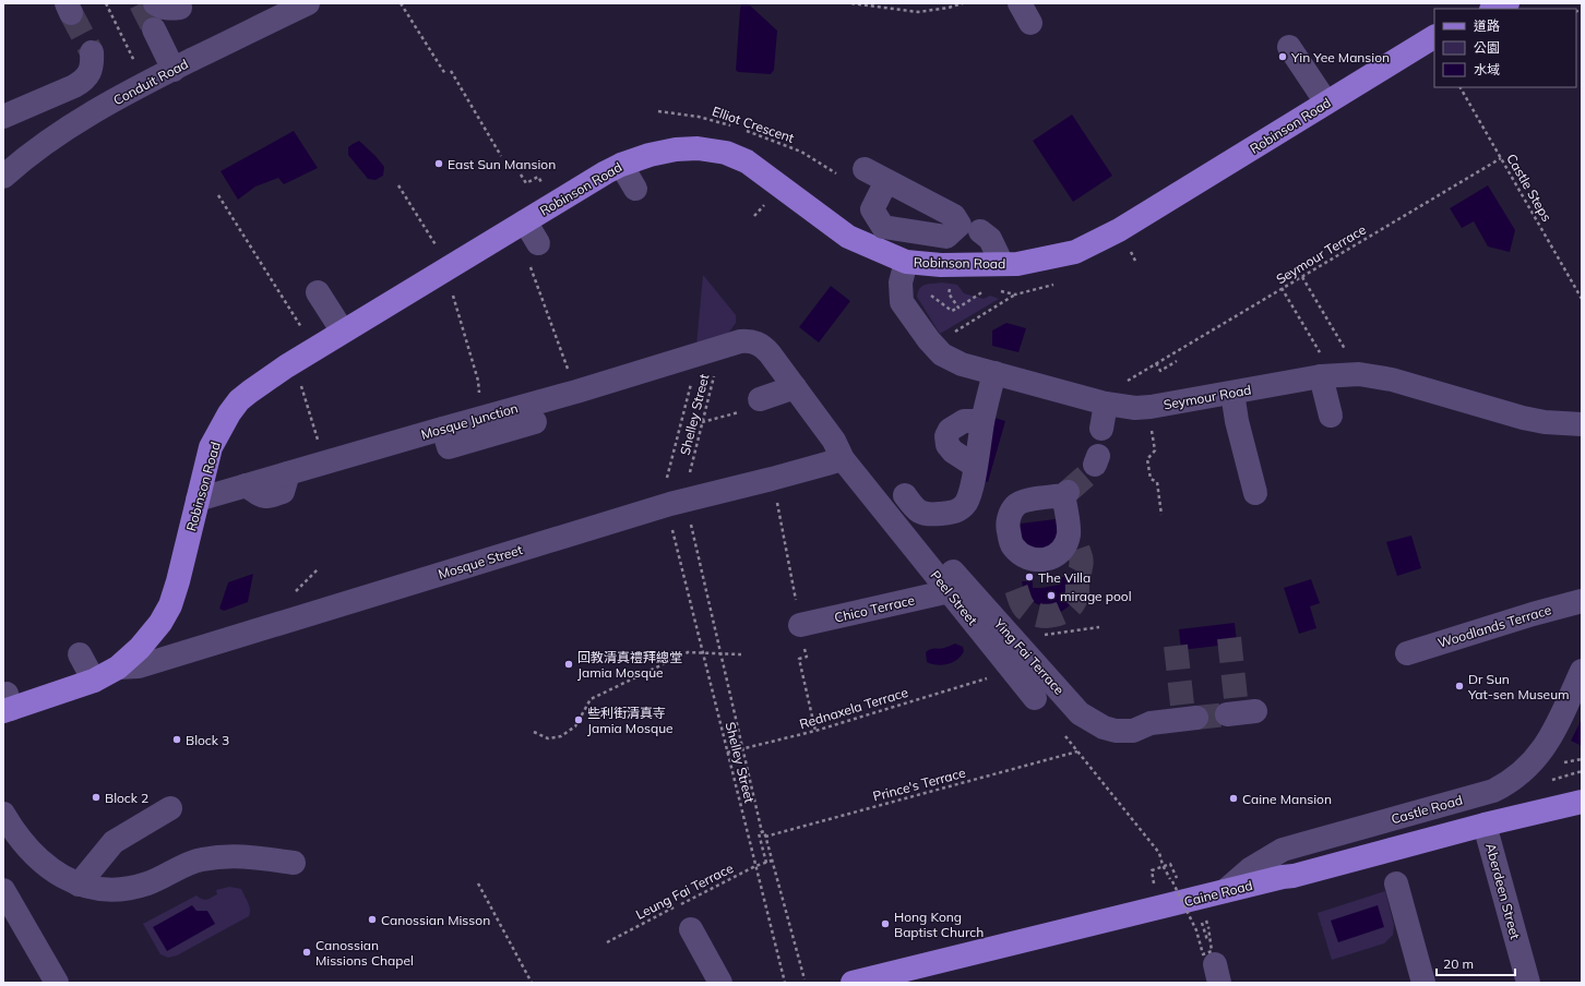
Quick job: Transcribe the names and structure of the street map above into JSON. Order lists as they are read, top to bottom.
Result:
{
  "streets": {
    "main road": ["Robinson Road", "Caine Road"],
    "street": [
      "Conduit Road",
      "Seymour Road",
      "Mosque Junction",
      "Mosque Street",
      "Peel Street",
      "Chico Terrace",
      "Woodlands Terrace",
      "Ying Fai Terrace",
      "Castle Road",
      "Aberdeen Street"
    ],
    "path": [
      "Elliot Crescent",
      "Castle Steps",
      "Seymour Terrace",
      "Shelley Street",
      "Rednaxela Terrace",
      "Prince's Terrace",
      "Leung Fai Terrace"
    ]
  },
  "crossings": [
    ["Robinson Road", "Seymour Road"],
    ["Robinson Road", "Mosque Junction"],
    ["Robinson Road", "Mosque Street"],
    ["Castle Steps", "Seymour Terrace"],
    ["Shelley Street", "Mosque Junction"],
    ["Shelley Street", "Peel Street"],
    ["Shelley Street", "Rednaxela Terrace"],
    ["Shelley Street", "Prince's Terrace"],
    ["Shelley Street", "Leung Fai Terrace"],
    ["Mosque Junction", "Peel Street"],
    ["Mosque Street", "Peel Street"],
    ["Peel Street", "Chico Terrace"],
    ["Peel Street", "Ying Fai Terrace"],
    ["Castle Road", "Caine Road"],
    ["Aberdeen Street", "Caine Road"]
  ],
  "places": [
    "Yin Yee Mansion",
    "East Sun Mansion",
    "The Villa",
    "mirage pool",
    "回教清真禮拜總堂 Jamia Mosque",
    "Dr Sun Yat-sen Museum",
    "些利街清真寺 Jamia Mosque",
    "Block 3",
    "Block 2",
    "Caine Mansion",
    "Canossian Misson",
    "Hong Kong Baptist Church",
    "Canossian Missions Chapel"
  ],
  "legend": ["道路", "公園", "水域"],
  "scale_bar": "20 m"
}
